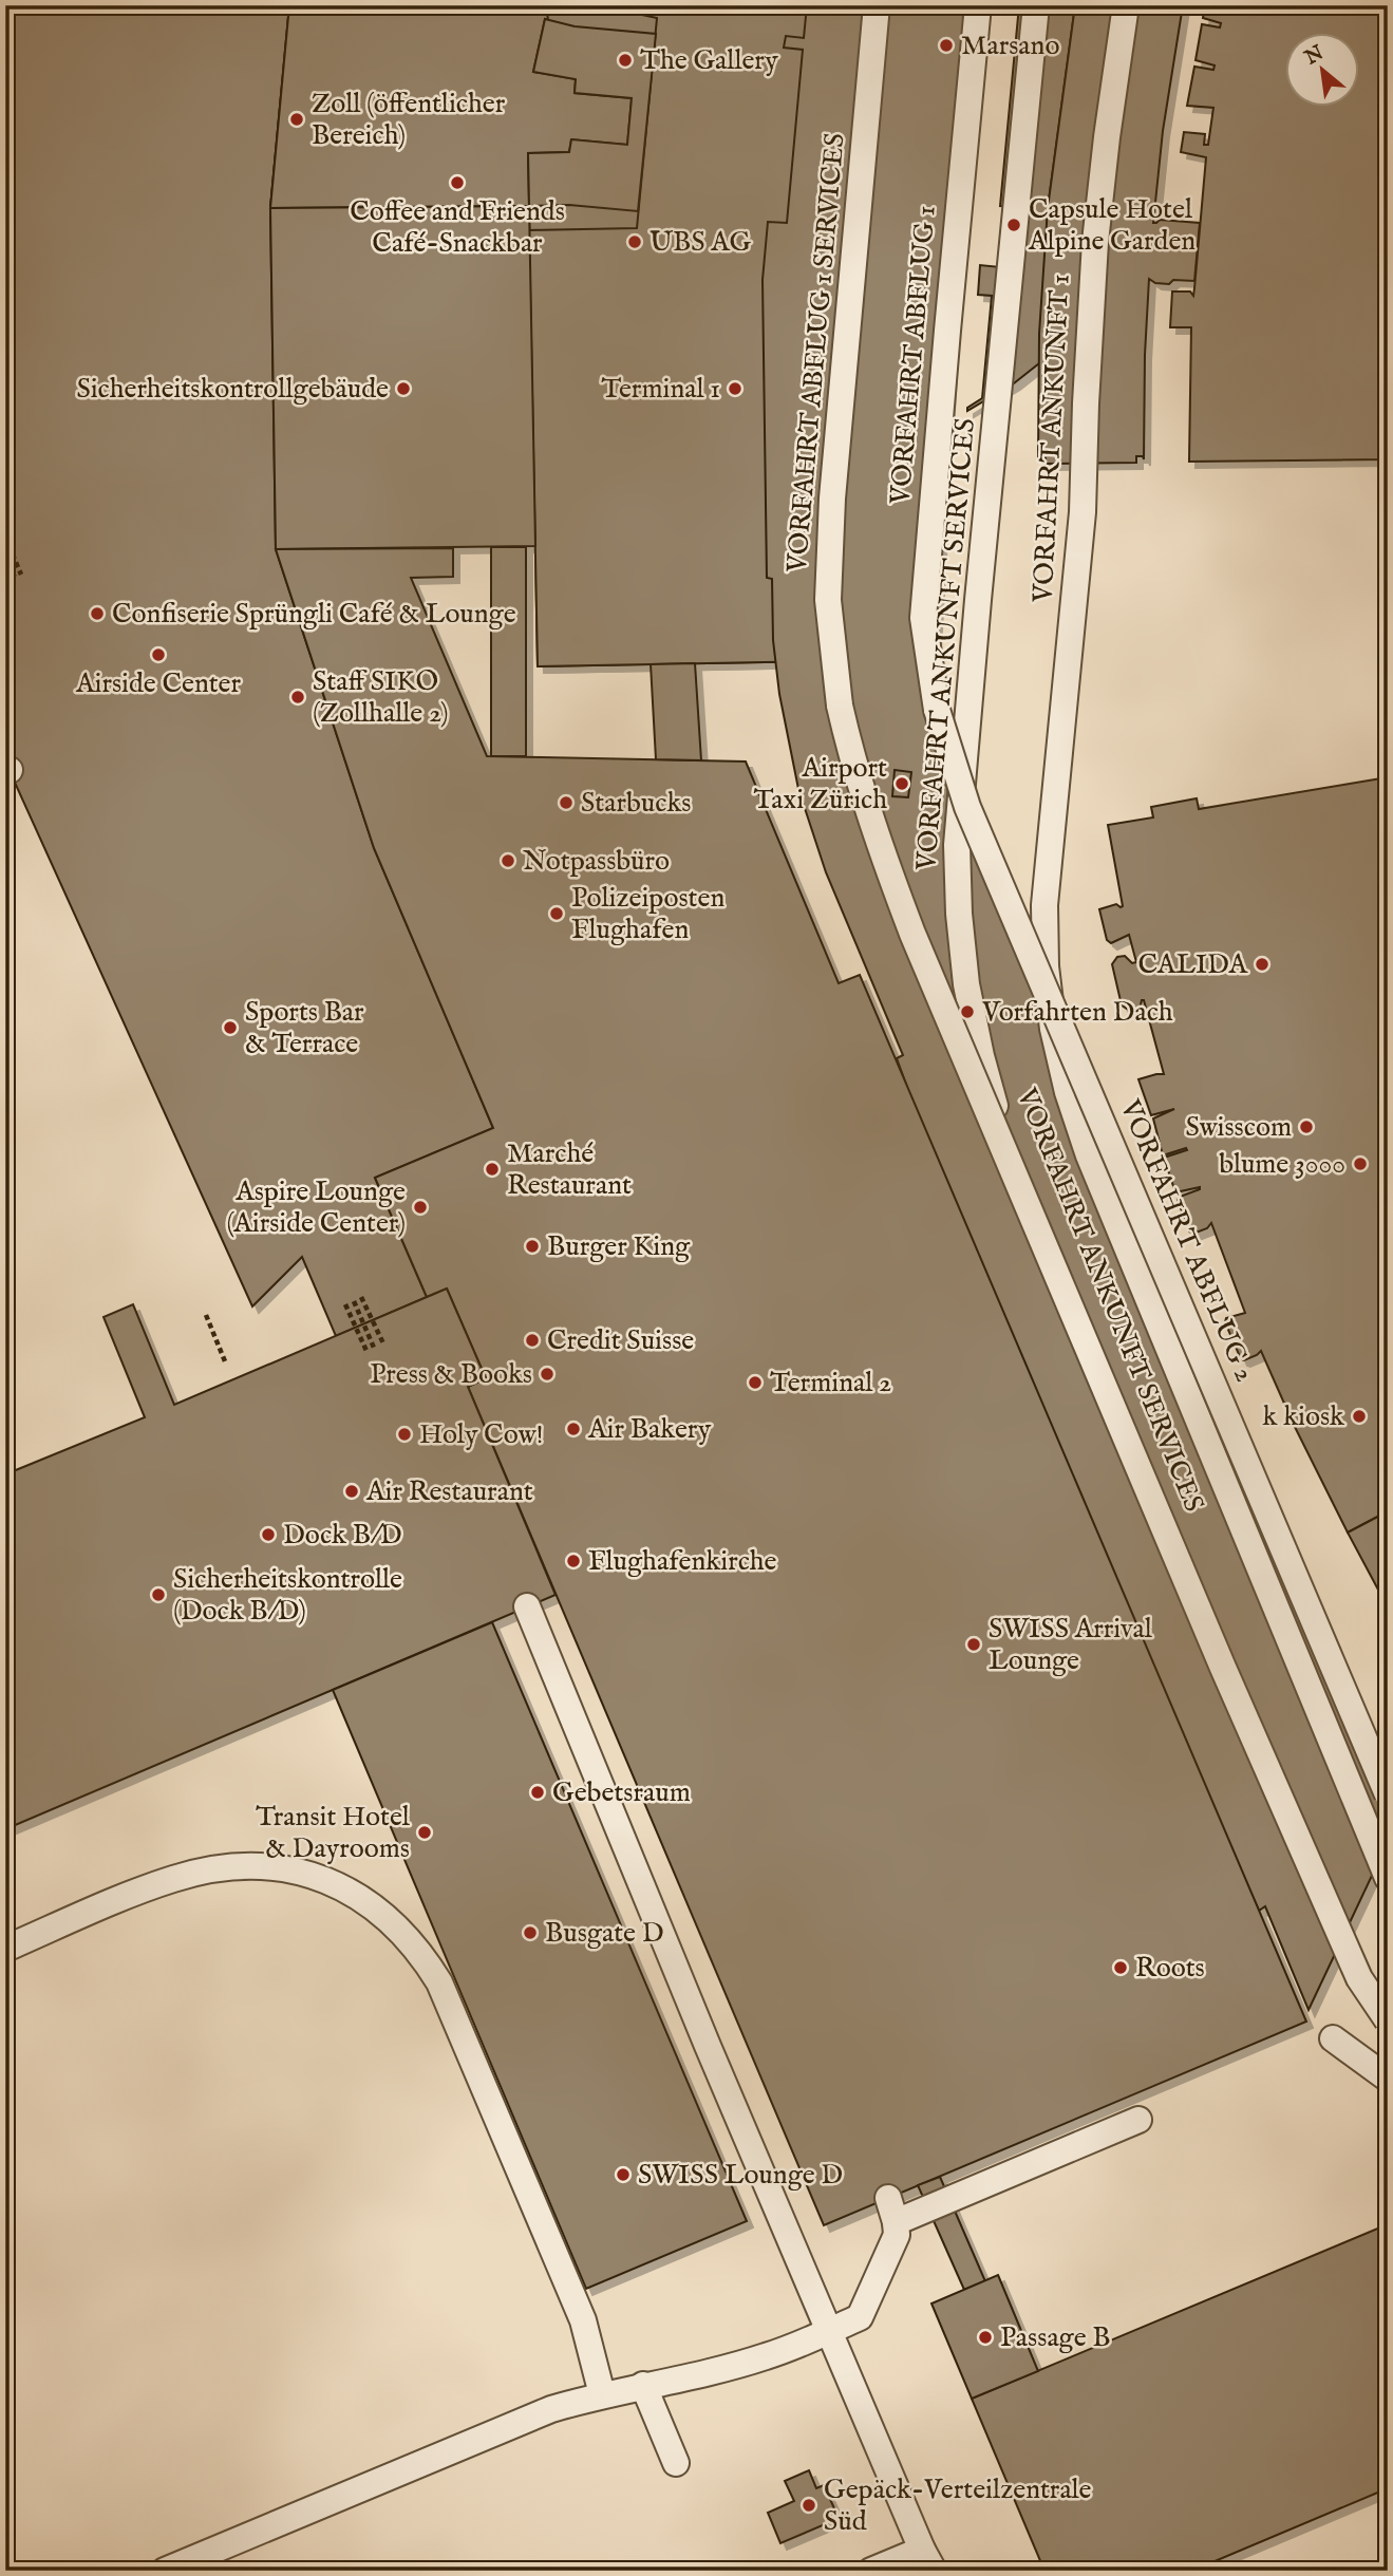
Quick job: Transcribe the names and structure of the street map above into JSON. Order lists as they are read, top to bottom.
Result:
{
  "streets": {
    "lane": [
      "VORFAHRT ABFLUG 1 SERVICES",
      "VORFAHRT ABFLUG 1",
      "VORFAHRT ANKUNFT 1",
      "VORFAHRT ANKUNFT SERVICES",
      "VORFAHRT ABFLUG 2"
    ]
  },
  "crossings": [
    ["VORFAHRT ABFLUG 1 SERVICES", "VORFAHRT ANKUNFT SERVICES"],
    ["VORFAHRT ABFLUG 1", "VORFAHRT ABFLUG 2"]
  ],
  "places": [
    "Marsano",
    "The Gallery",
    "Zoll (öffentlicher Bereich)",
    "Coffee and Friends Café-Snackbar",
    "Capsule Hotel Alpine Garden",
    "UBS AG",
    "Sicherheitskontrollgebäude",
    "Terminal 1",
    "Confiserie Sprüngli Café & Lounge",
    "Airside Center",
    "Staff SIKO (Zollhalle 2)",
    "Airport Taxi Zürich",
    "Starbucks",
    "Notpassbüro",
    "Polizeiposten Flughafen",
    "CALIDA",
    "Vorfahrten Dach",
    "Sports Bar & Terrace",
    "Swisscom",
    "blume 3000",
    "Marché Restaurant",
    "Aspire Lounge (Airside Center)",
    "Burger King",
    "Credit Suisse",
    "Press & Books",
    "Terminal 2",
    "k kiosk",
    "Air Bakery",
    "Holy Cow!",
    "Air Restaurant",
    "Dock B/D",
    "Flughafenkirche",
    "Sicherheitskontrolle (Dock B/D)",
    "SWISS Arrival Lounge",
    "Gebetsraum",
    "Transit Hotel & Dayrooms",
    "Busgate D",
    "Roots",
    "SWISS Lounge D",
    "Passage B",
    "Gepäck-Verteilzentrale Süd"
  ],
  "north": "top left"
}
